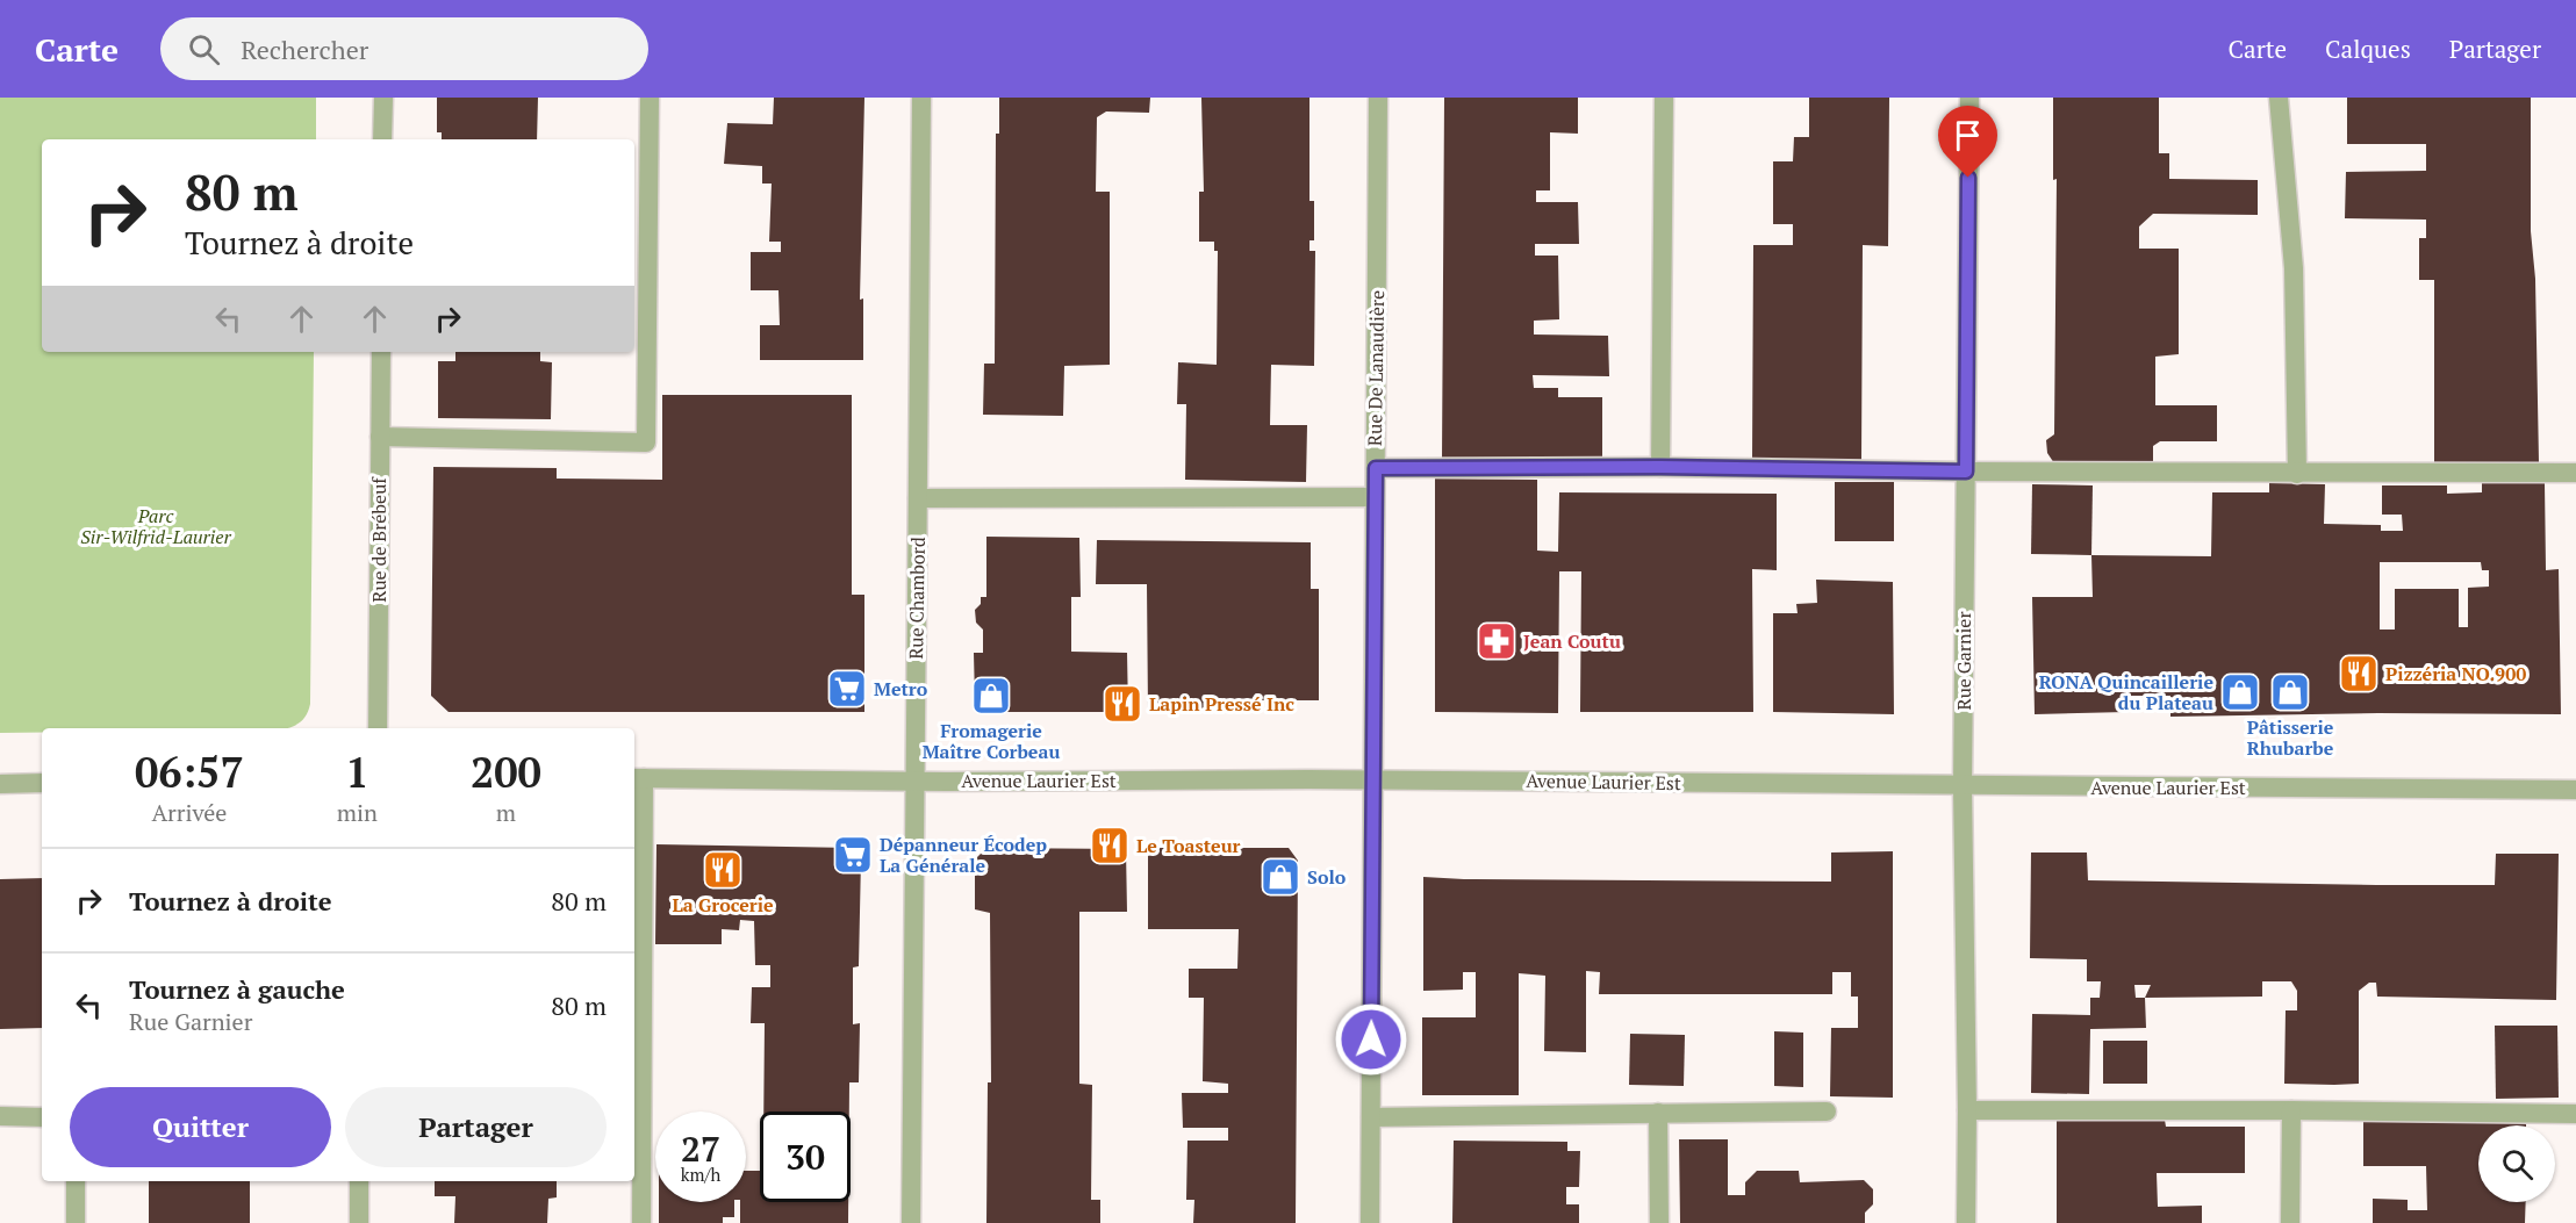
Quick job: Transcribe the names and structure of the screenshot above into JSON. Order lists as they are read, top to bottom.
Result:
{
  "streets": {
    "street": [
      "Rue De Lanaudière",
      "Rue de Brébeuf",
      "Rue Chambord",
      "Rue Garnier",
      "Avenue Laurier Est"
    ]
  },
  "crossings": [
    ["Rue De Lanaudière", "Avenue Laurier Est"],
    ["Rue Chambord", "Avenue Laurier Est"],
    ["Rue Garnier", "Avenue Laurier Est"]
  ],
  "parks": ["Parc Sir-Wilfrid-Laurier"],
  "places": {
    "pharmacy": ["Jean Coutu"],
    "restaurant": [
      "Pizzéria NO.900",
      "Lapin Pressé Inc",
      "Le Toasteur",
      "La Grocerie"
    ],
    "supermarket": ["Metro", "Dépanneur Écodep La Générale"],
    "shop": [
      "RONA Quincaillerie du Plateau",
      "Pâtisserie Rhubarbe",
      "Fromagerie Maître Corbeau",
      "Solo"
    ]
  },
  "page": {
    "header": "Carte",
    "search": "Rechercher",
    "nav": ["Carte", "Calques", "Partager"],
    "turn": ["80 m", "Tournez à droite"],
    "eta": [
      "06:57",
      "Arrivée",
      "1",
      "min",
      "200",
      "m"
    ],
    "list": [
      {
        "name": "Tournez à droite",
        "value": "80 m"
      },
      {
        "name": "Tournez à gauche",
        "note": "Rue Garnier",
        "value": "80 m"
      }
    ],
    "buttons": ["Quitter", "Partager"],
    "speed": "27 km/h",
    "limit": "30"
  }
}
